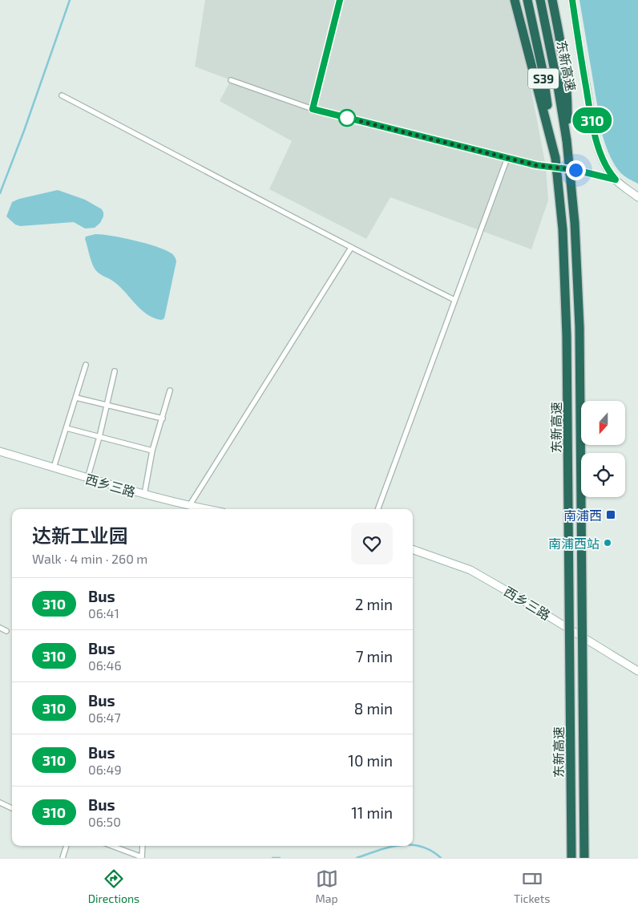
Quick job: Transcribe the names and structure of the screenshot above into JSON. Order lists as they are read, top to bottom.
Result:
{
  "streets": {
    "highway": ["东新高速", "S39"],
    "street": ["西乡三路"]
  },
  "places": {
    "transit": ["南浦西"],
    "other": ["南浦西站"]
  },
  "lines": ["bus line 310"],
  "north": "bottom",
  "page": {
    "on_map": "310",
    "heading": ["达新工业园", "Walk · 4 min · 260 m"],
    "list": [
      {
        "mark": "310",
        "name": "Bus",
        "note": "06:41",
        "value": "2 min"
      },
      {
        "mark": "310",
        "name": "Bus",
        "note": "06:46",
        "value": "7 min"
      },
      {
        "mark": "310",
        "name": "Bus",
        "note": "06:47",
        "value": "8 min"
      },
      {
        "mark": "310",
        "name": "Bus",
        "note": "06:49",
        "value": "10 min"
      },
      {
        "mark": "310",
        "name": "Bus",
        "note": "06:50",
        "value": "11 min"
      }
    ],
    "tabs": ["Directions", "Map", "Tickets"]
  }
}
